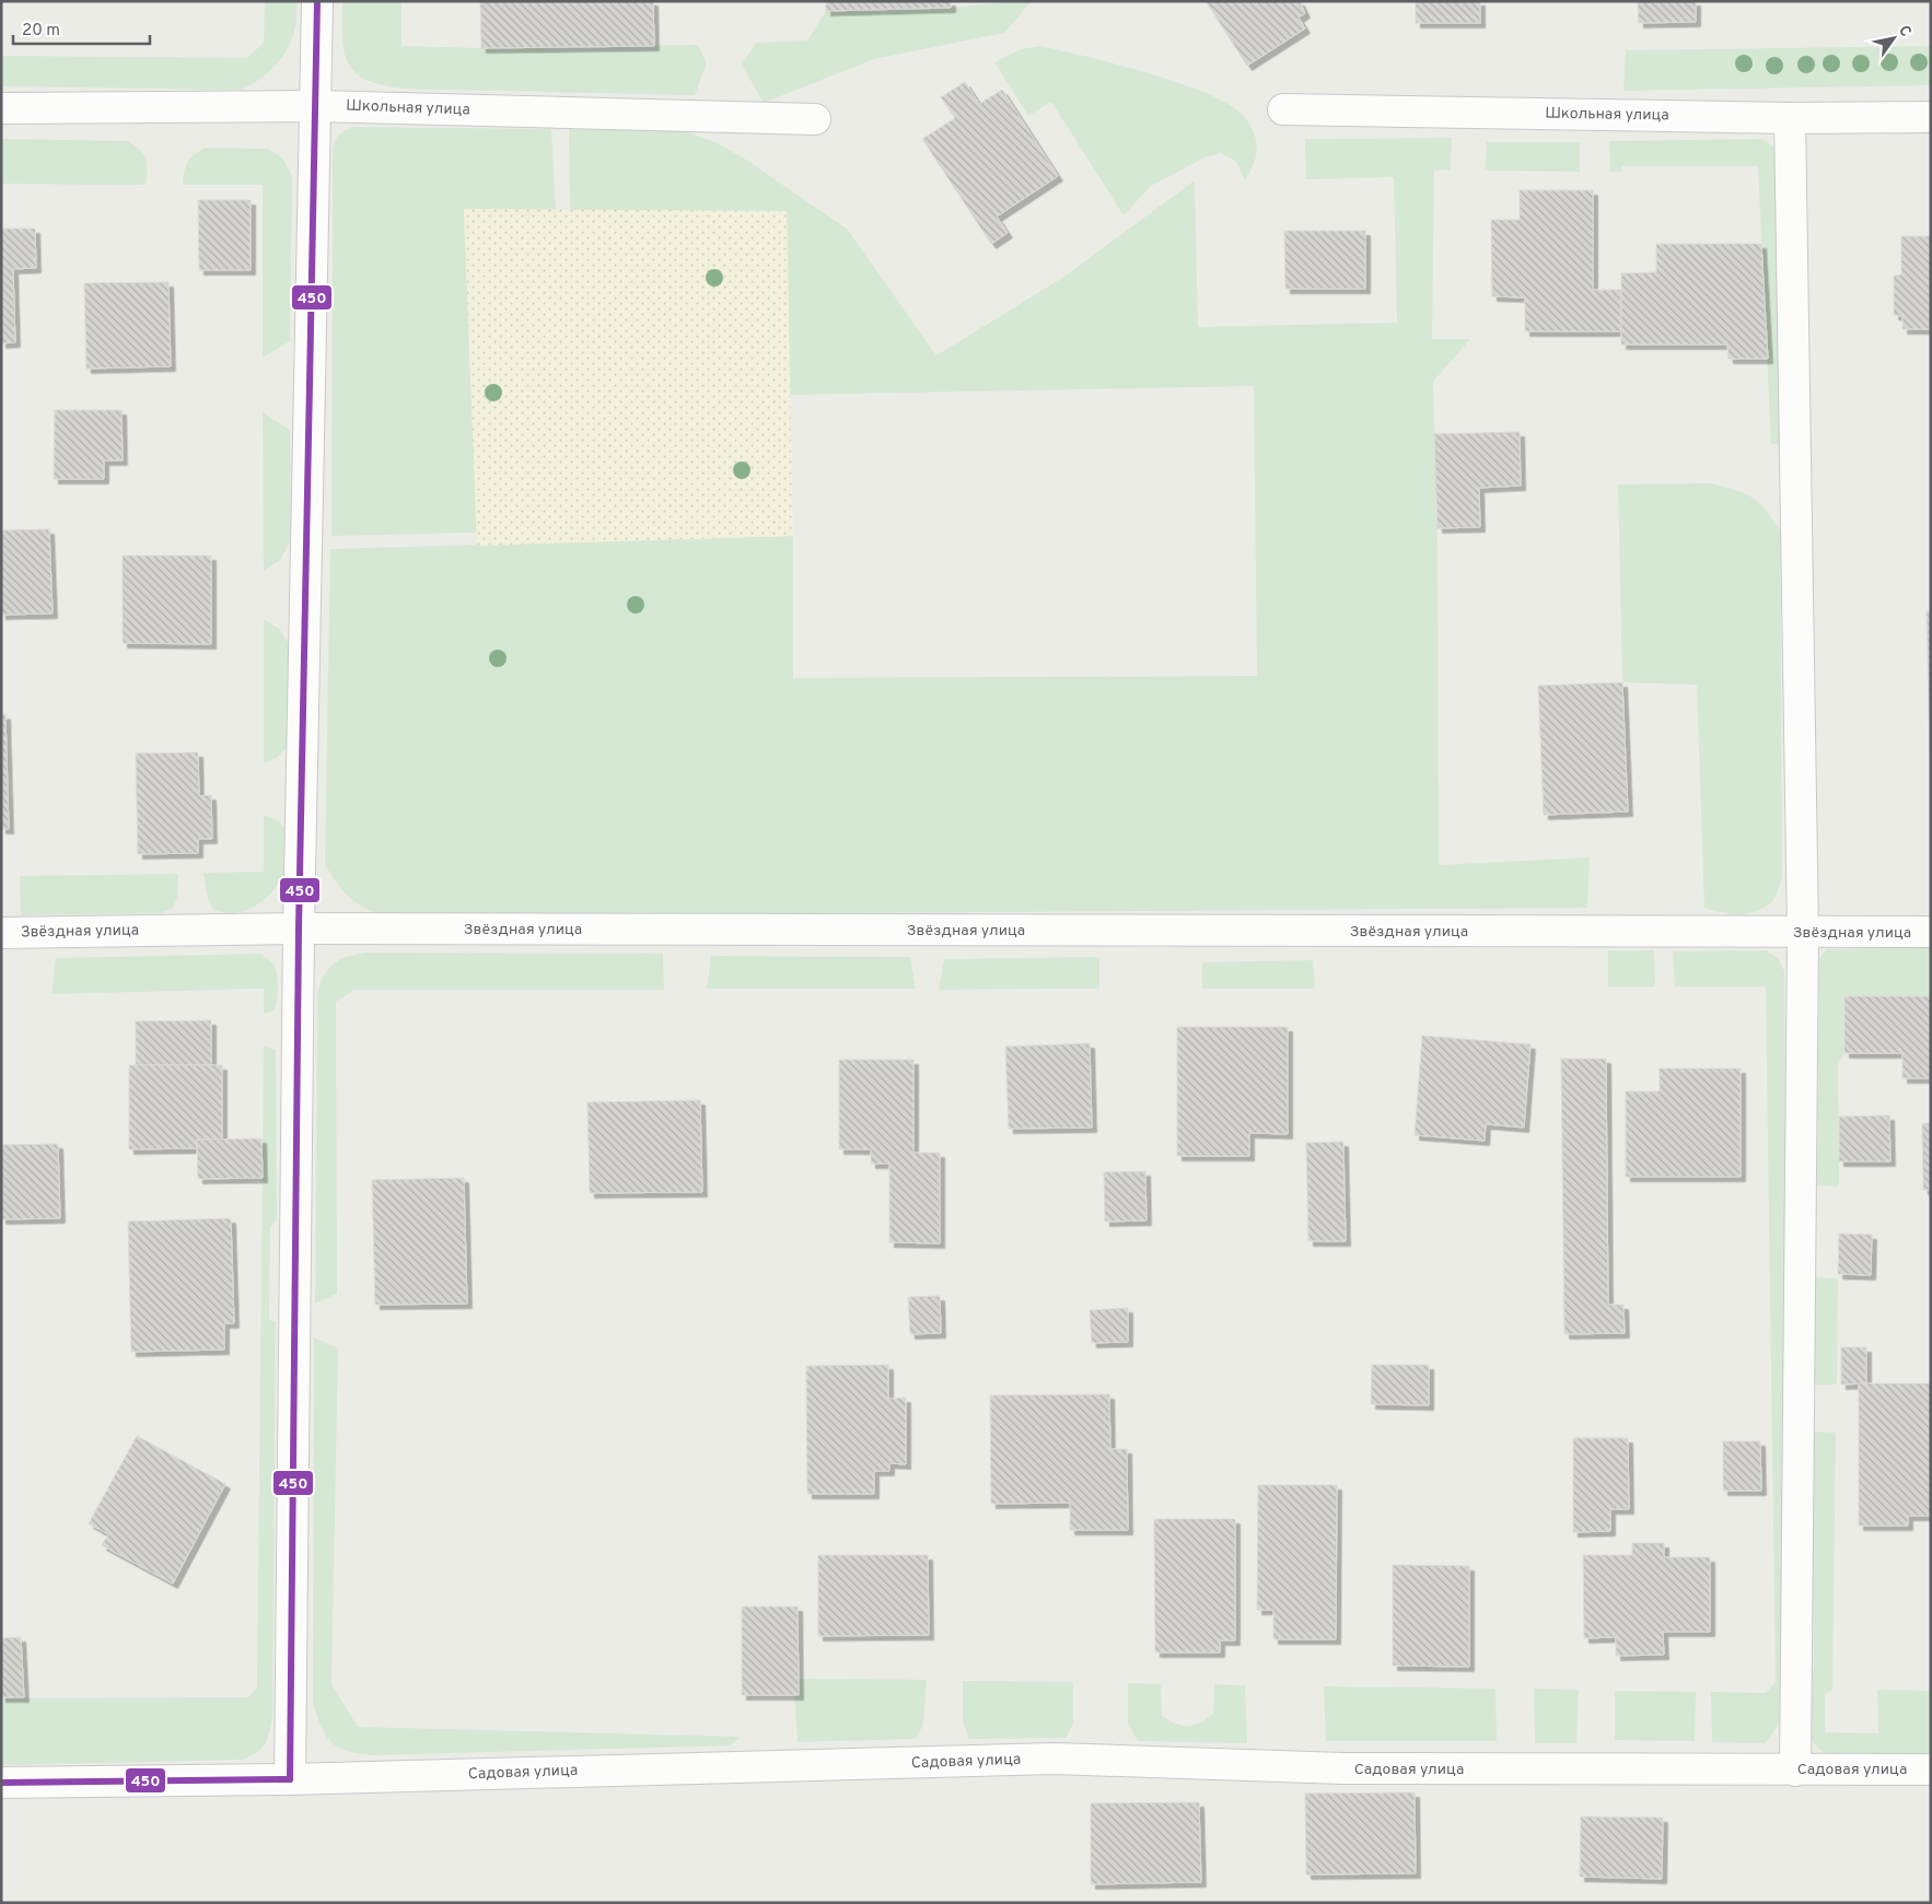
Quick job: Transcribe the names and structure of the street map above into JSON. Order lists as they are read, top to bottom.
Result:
{
  "streets": {
    "street": ["Школьная улица", "Звёздная улица", "Садовая улица"]
  },
  "lines": ["transit line 450"],
  "scale_bar": "20 m",
  "north": "top right"
}
